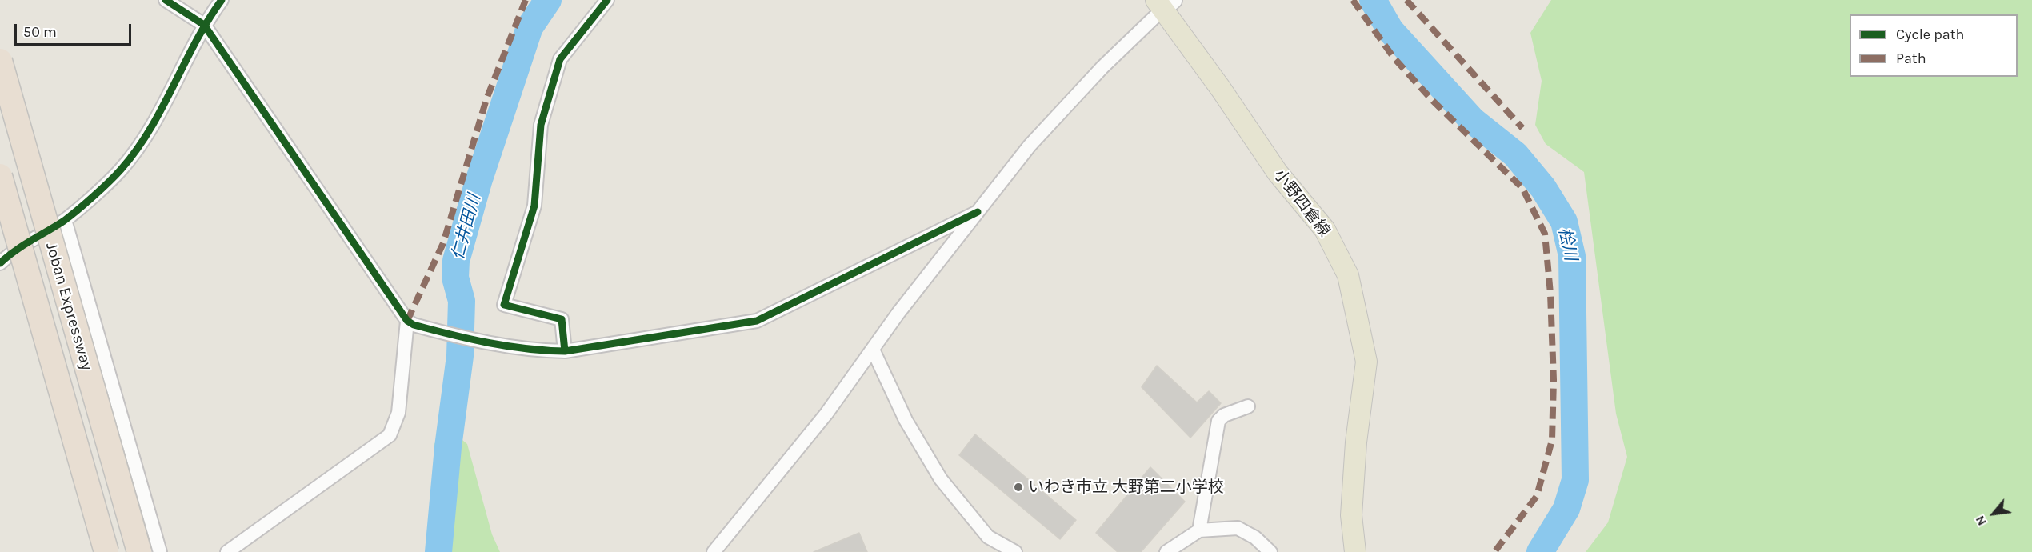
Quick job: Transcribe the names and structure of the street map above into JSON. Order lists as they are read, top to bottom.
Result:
{
  "streets": {
    "highway": ["Joban Expressway"],
    "main road": ["小野四倉線"]
  },
  "water": ["仁井田川", "桧川"],
  "places": ["いわき市立 大野第二小学校"],
  "legend": ["Cycle path", "Path"],
  "scale_bar": "50 m",
  "north": "bottom left"
}
